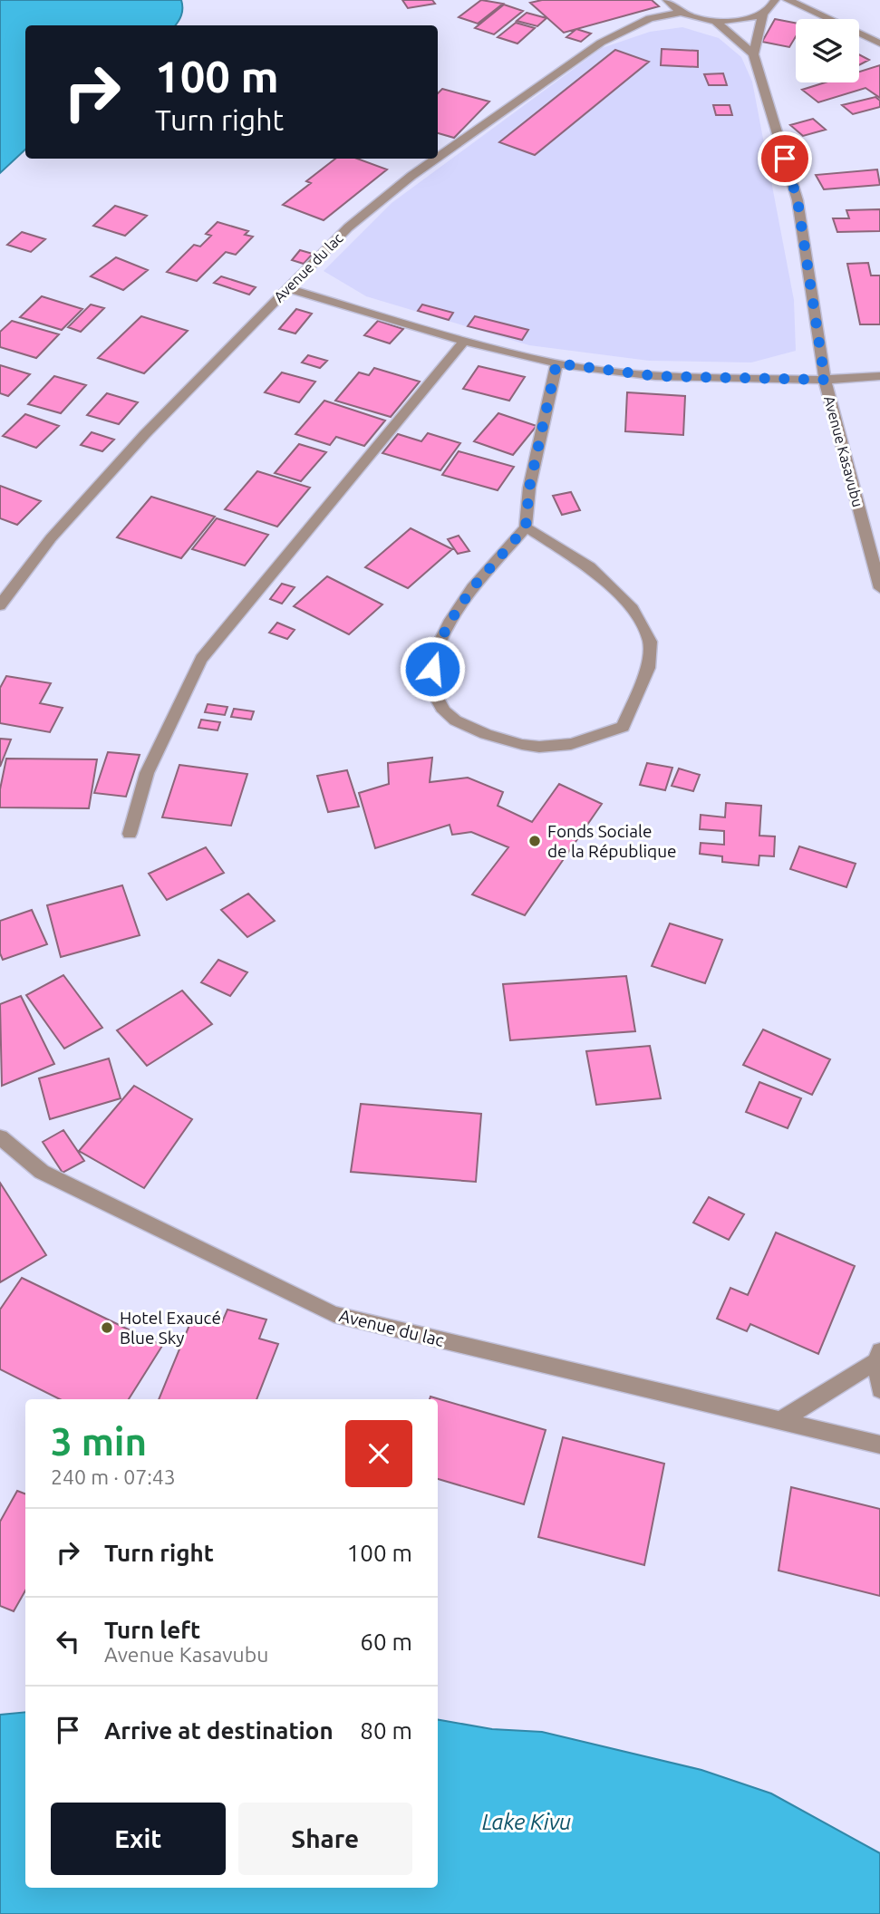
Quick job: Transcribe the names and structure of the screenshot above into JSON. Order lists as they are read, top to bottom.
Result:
{
  "streets": {
    "street": ["Avenue du lac", "Avenue Kasavubu"]
  },
  "water": ["Lake Kivu"],
  "places": ["Fonds Sociale de la République", "Hotel Exaucé Blue Sky"],
  "page": {
    "turn": ["100 m", "Turn right"],
    "heading": ["3 min", "240 m · 07:43"],
    "list": [
      {
        "name": "Turn right",
        "value": "100 m"
      },
      {
        "name": "Turn left",
        "note": "Avenue Kasavubu",
        "value": "60 m"
      },
      {
        "name": "Arrive at destination",
        "value": "80 m"
      }
    ],
    "buttons": ["Exit", "Share"]
  }
}
